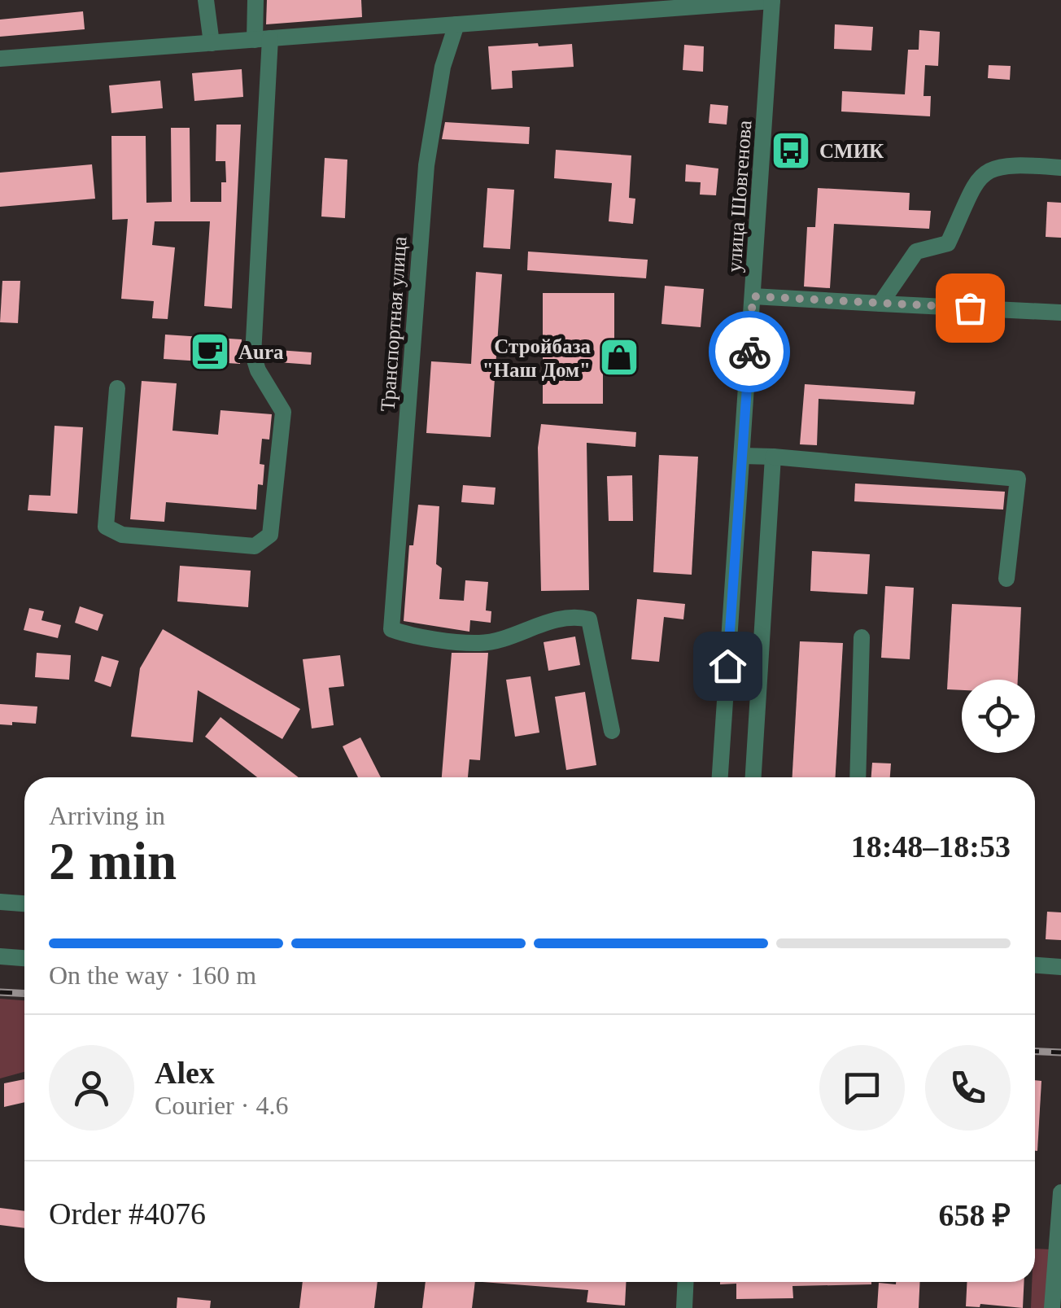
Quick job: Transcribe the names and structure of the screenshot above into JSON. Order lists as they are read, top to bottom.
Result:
{
  "streets": {
    "street": ["улица Шовгенова", "Транспортная улица"]
  },
  "places": {
    "bus stop": ["СМИК"],
    "cafe": ["Aura"],
    "shop": ["Стройбаза \"Наш Дом\""]
  },
  "page": {
    "heading": ["2 min", "Arriving in", "18:48–18:53"],
    "panel": [
      "Alex",
      "Courier · 4.6",
      "Order #4076",
      "658 ₽"
    ],
    "bar": "On the way · 160 m"
  }
}
